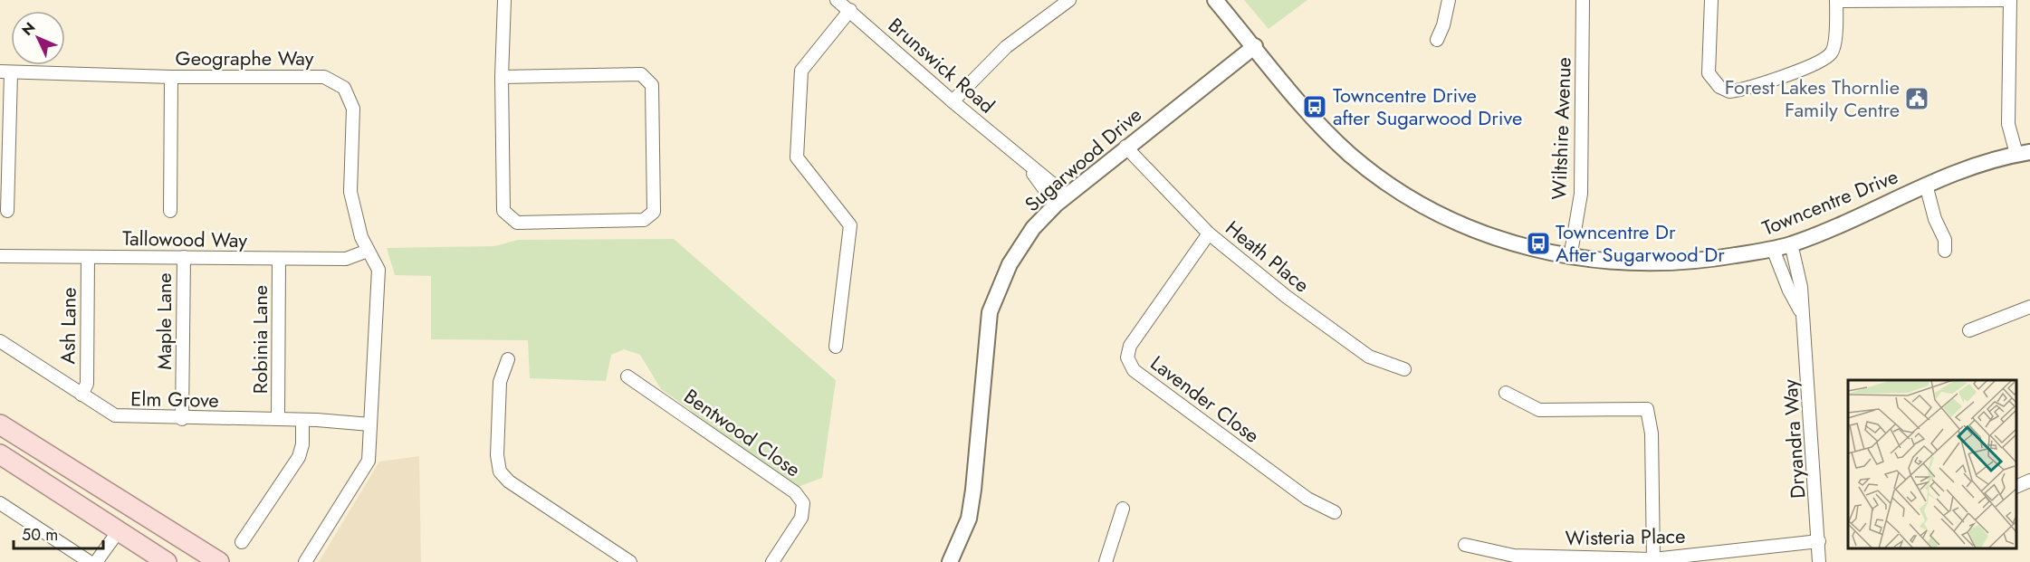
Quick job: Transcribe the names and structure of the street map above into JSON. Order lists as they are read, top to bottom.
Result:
{
  "streets": {
    "street": [
      "Geographe Way",
      "Brunswick Road",
      "Wiltshire Avenue",
      "Sugarwood Drive",
      "Towncentre Drive",
      "Tallowood Way",
      "Heath Place",
      "Maple Lane",
      "Ash Lane",
      "Robinia Lane",
      "Elm Grove",
      "Lavender Close",
      "Bentwood Close",
      "Dryandra Way",
      "Wisteria Place"
    ]
  },
  "crossings": [
    ["Geographe Way", "Tallowood Way"],
    ["Geographe Way", "Elm Grove"],
    ["Brunswick Road", "Sugarwood Drive"],
    ["Wiltshire Avenue", "Towncentre Drive"],
    ["Sugarwood Drive", "Towncentre Drive"],
    ["Sugarwood Drive", "Heath Place"],
    ["Towncentre Drive", "Dryandra Way"],
    ["Tallowood Way", "Maple Lane"],
    ["Tallowood Way", "Ash Lane"],
    ["Tallowood Way", "Robinia Lane"],
    ["Heath Place", "Lavender Close"],
    ["Maple Lane", "Elm Grove"],
    ["Ash Lane", "Elm Grove"],
    ["Robinia Lane", "Elm Grove"],
    ["Dryandra Way", "Wisteria Place"]
  ],
  "places": {
    "public building": ["Forest Lakes Thornlie Family Centre"],
    "bus stop": ["Towncentre Drive after Sugarwood Drive", "Towncentre Dr After Sugarwood Dr"]
  },
  "scale_bar": "50 m",
  "north": "top left"
}
